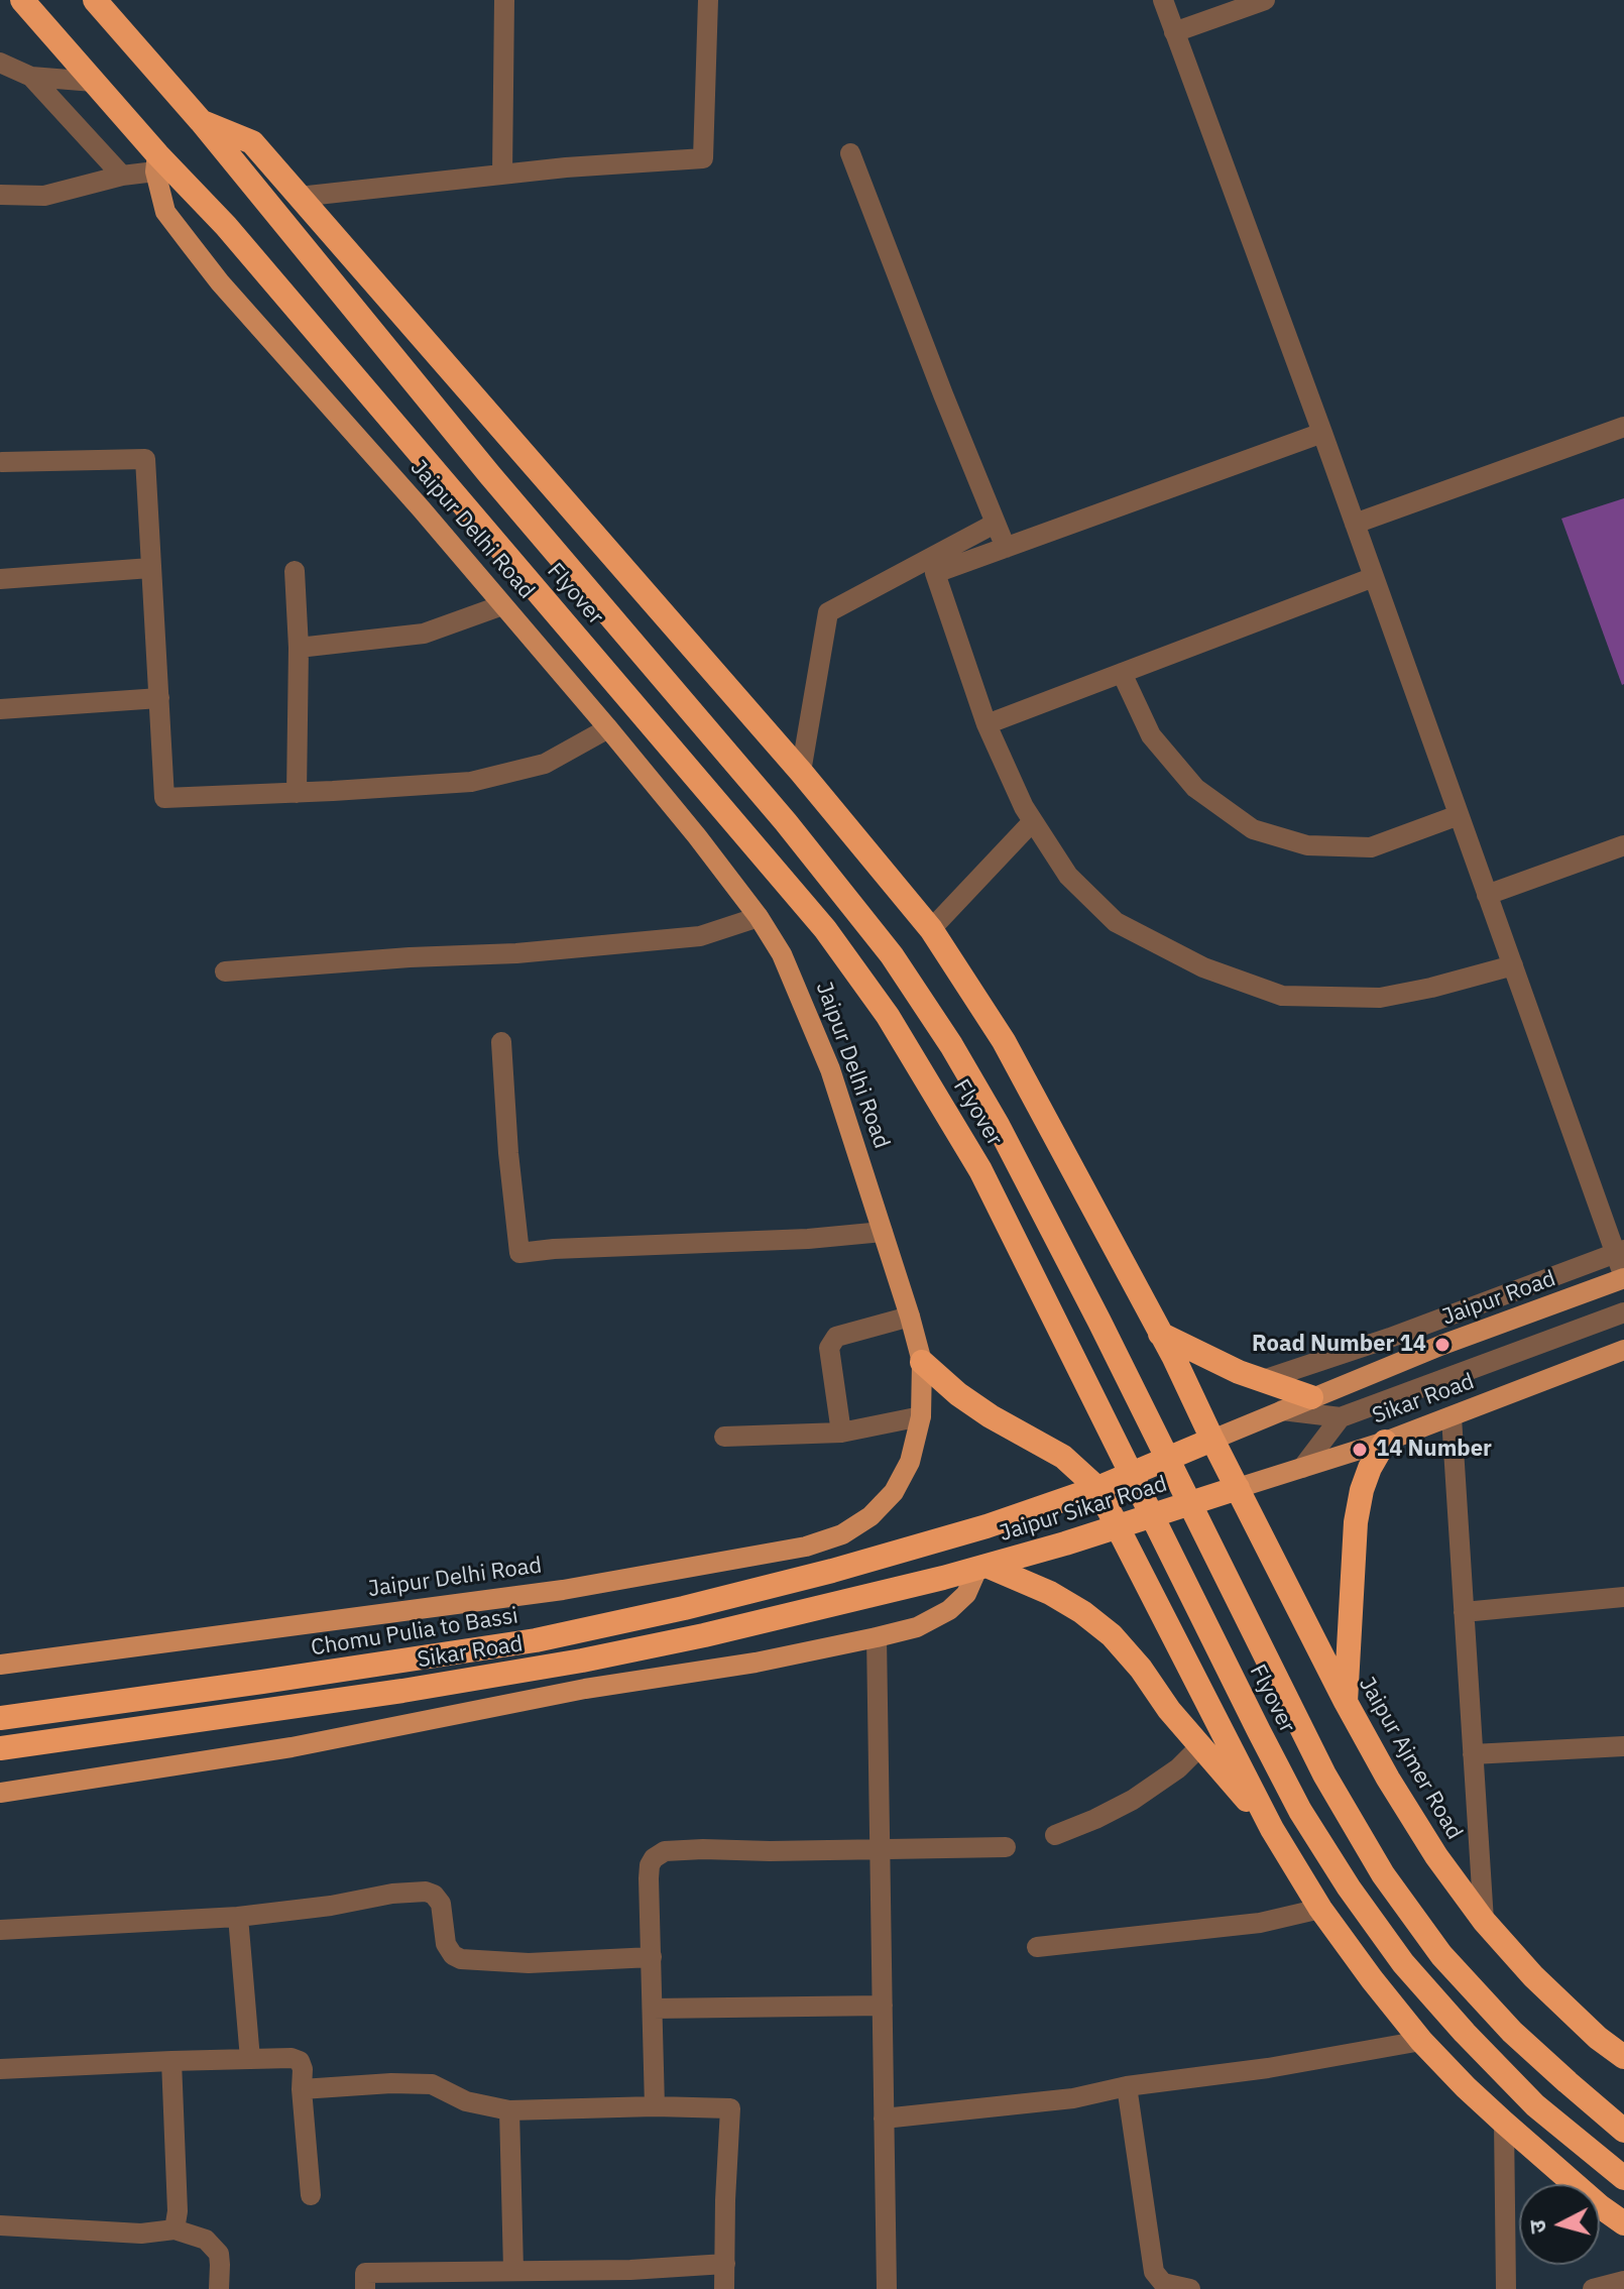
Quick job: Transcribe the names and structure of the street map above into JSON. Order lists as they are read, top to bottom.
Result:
{
  "streets": {
    "highway": [
      "Jaipur Delhi Road",
      "Flyover",
      "Sikar Road",
      "Jaipur Sikar Road",
      "Chomu Pulia to Bassi",
      "Jaipur Ajmer Road"
    ],
    "main road": ["Jaipur Road"]
  },
  "crossings": [
    ["Jaipur Delhi Road", "Flyover"],
    ["Flyover", "Jaipur Ajmer Road"],
    ["Jaipur Road", "Chomu Pulia to Bassi"],
    ["Jaipur Road", "Jaipur Ajmer Road"],
    ["Sikar Road", "Jaipur Sikar Road"],
    ["Sikar Road", "Jaipur Ajmer Road"],
    ["Jaipur Sikar Road", "Jaipur Ajmer Road"],
    ["Chomu Pulia to Bassi", "Jaipur Ajmer Road"]
  ],
  "places": ["Road Number 14", "14 Number"],
  "north": "left"
}
